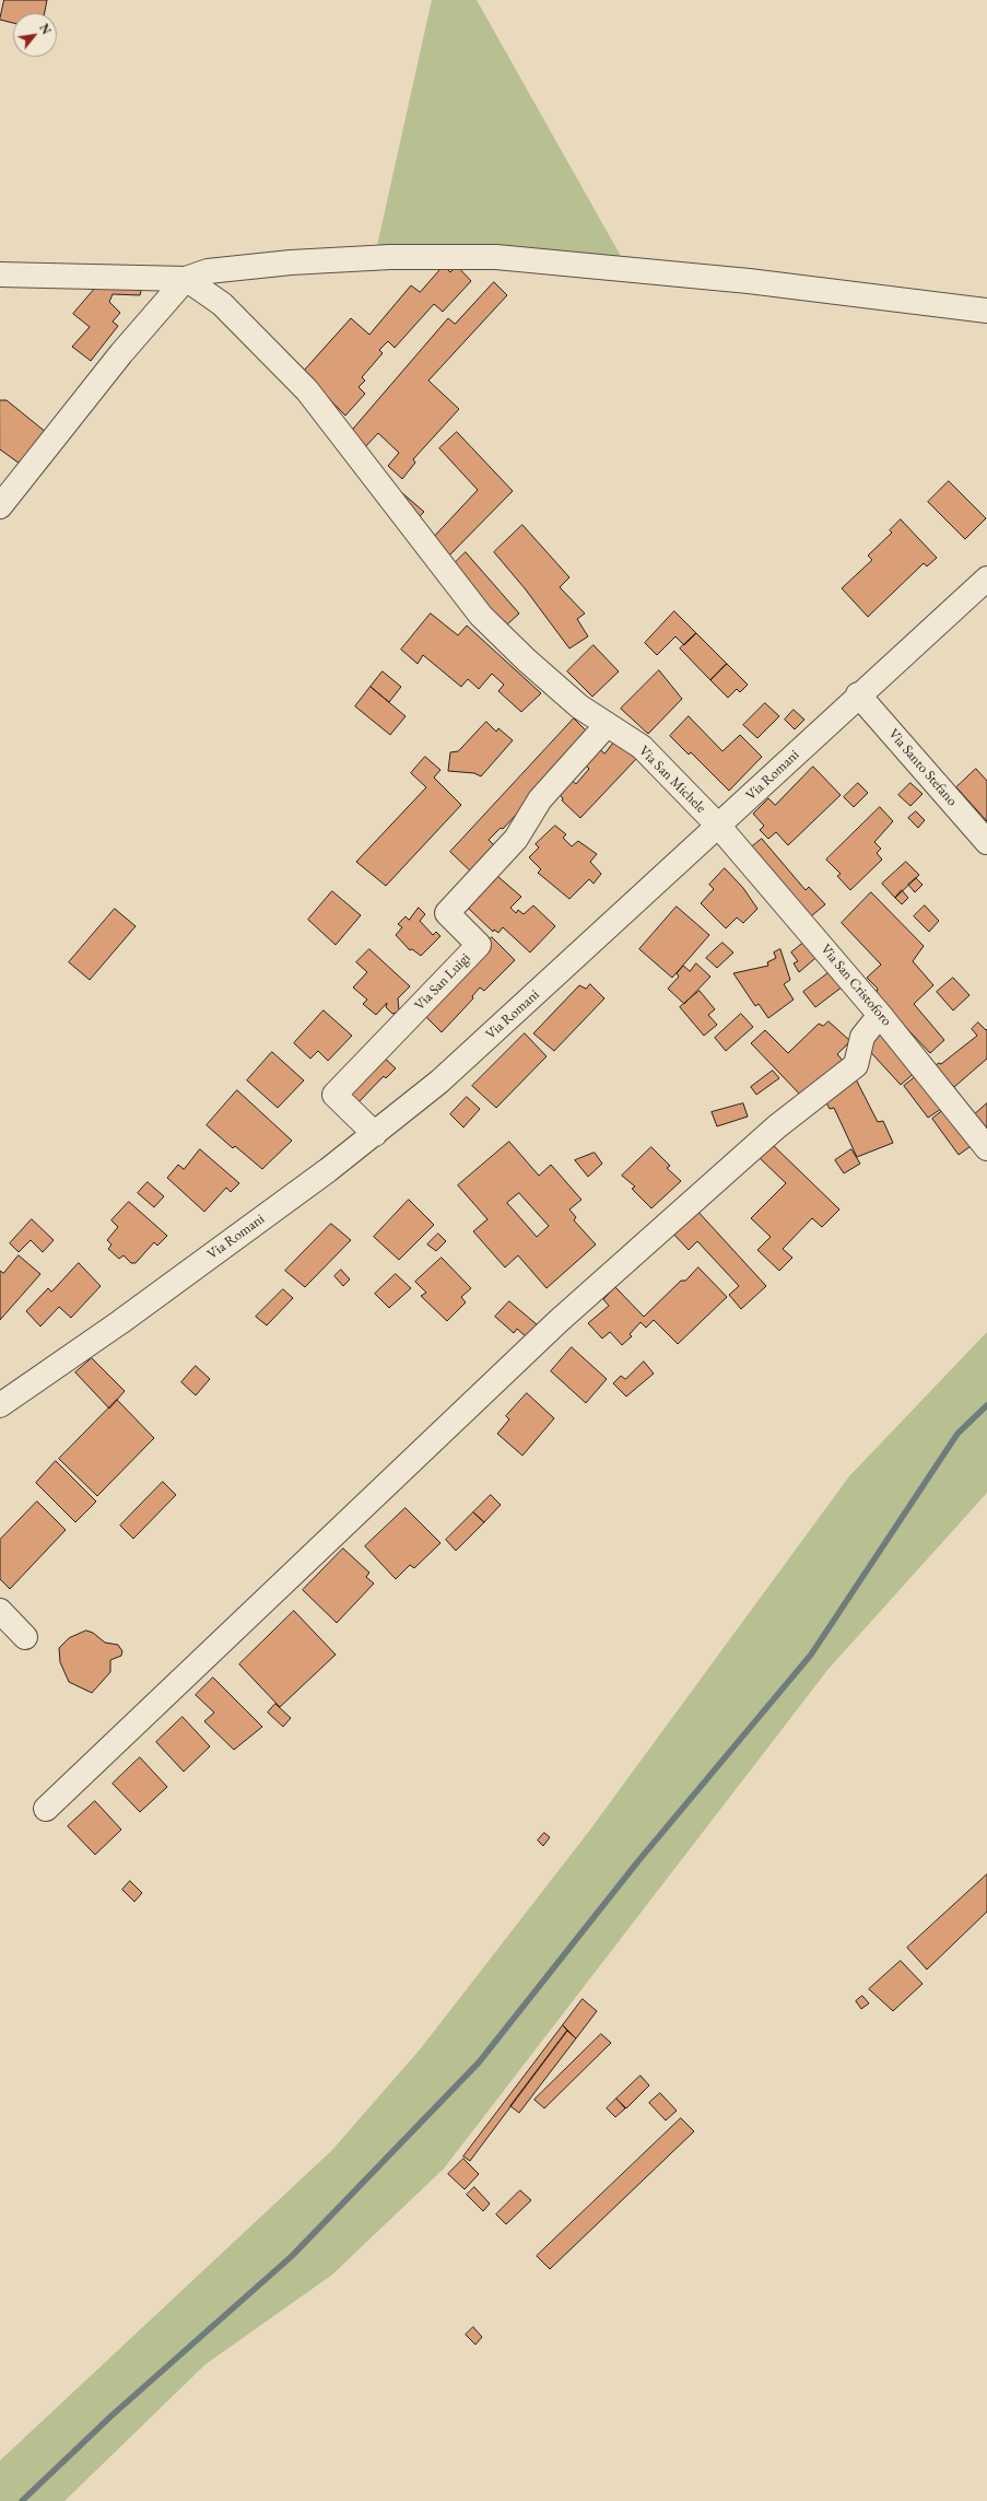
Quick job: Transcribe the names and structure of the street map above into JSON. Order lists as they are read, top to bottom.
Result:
{
  "streets": {
    "street": [
      "Via Santo Stefano",
      "Via Romani",
      "Via San Michele",
      "Via San Luigi",
      "Via San Cristoforo"
    ]
  },
  "crossings": [
    ["Via Santo Stefano", "Via Romani"],
    ["Via Romani", "Via San Michele"],
    ["Via Romani", "Via San Luigi"],
    ["Via Romani", "Via San Cristoforo"],
    ["Via San Michele", "Via San Luigi"],
    ["Via San Michele", "Via San Cristoforo"]
  ],
  "north": "top right"
}
